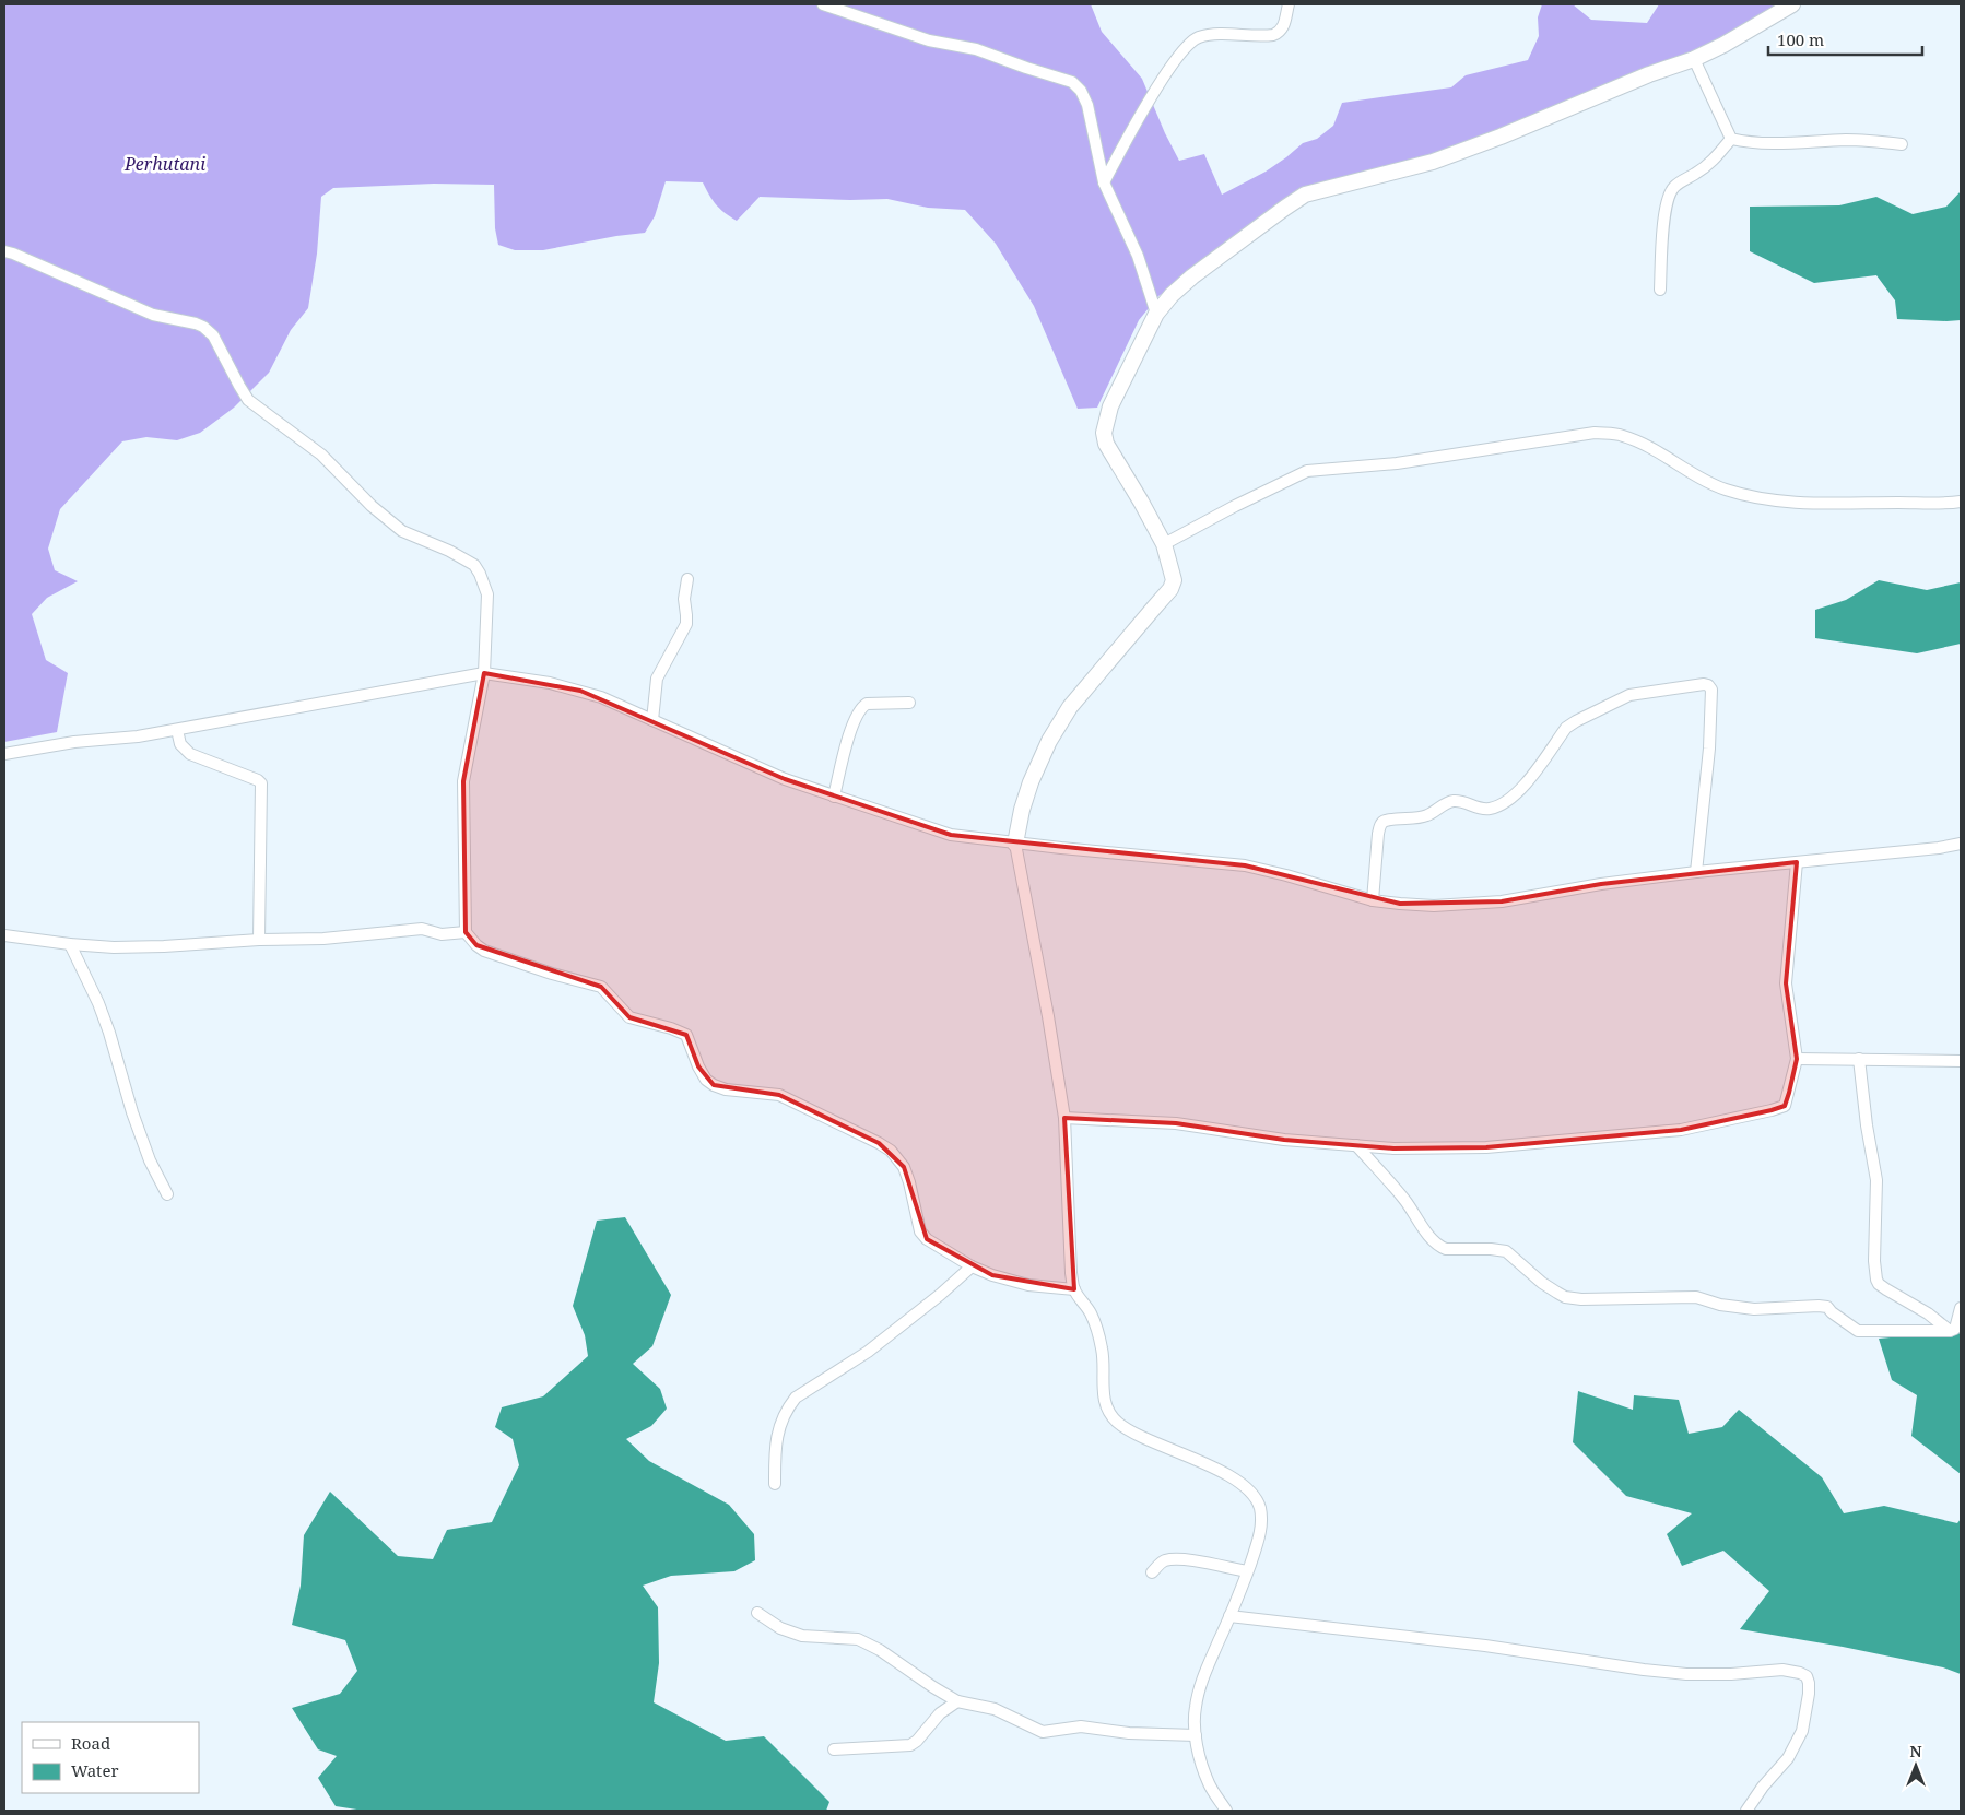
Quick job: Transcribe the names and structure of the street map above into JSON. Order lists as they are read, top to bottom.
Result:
{
  "parks": ["Perhutani"],
  "legend": ["Road", "Water"],
  "scale_bar": "100 m",
  "north": "top"
}
